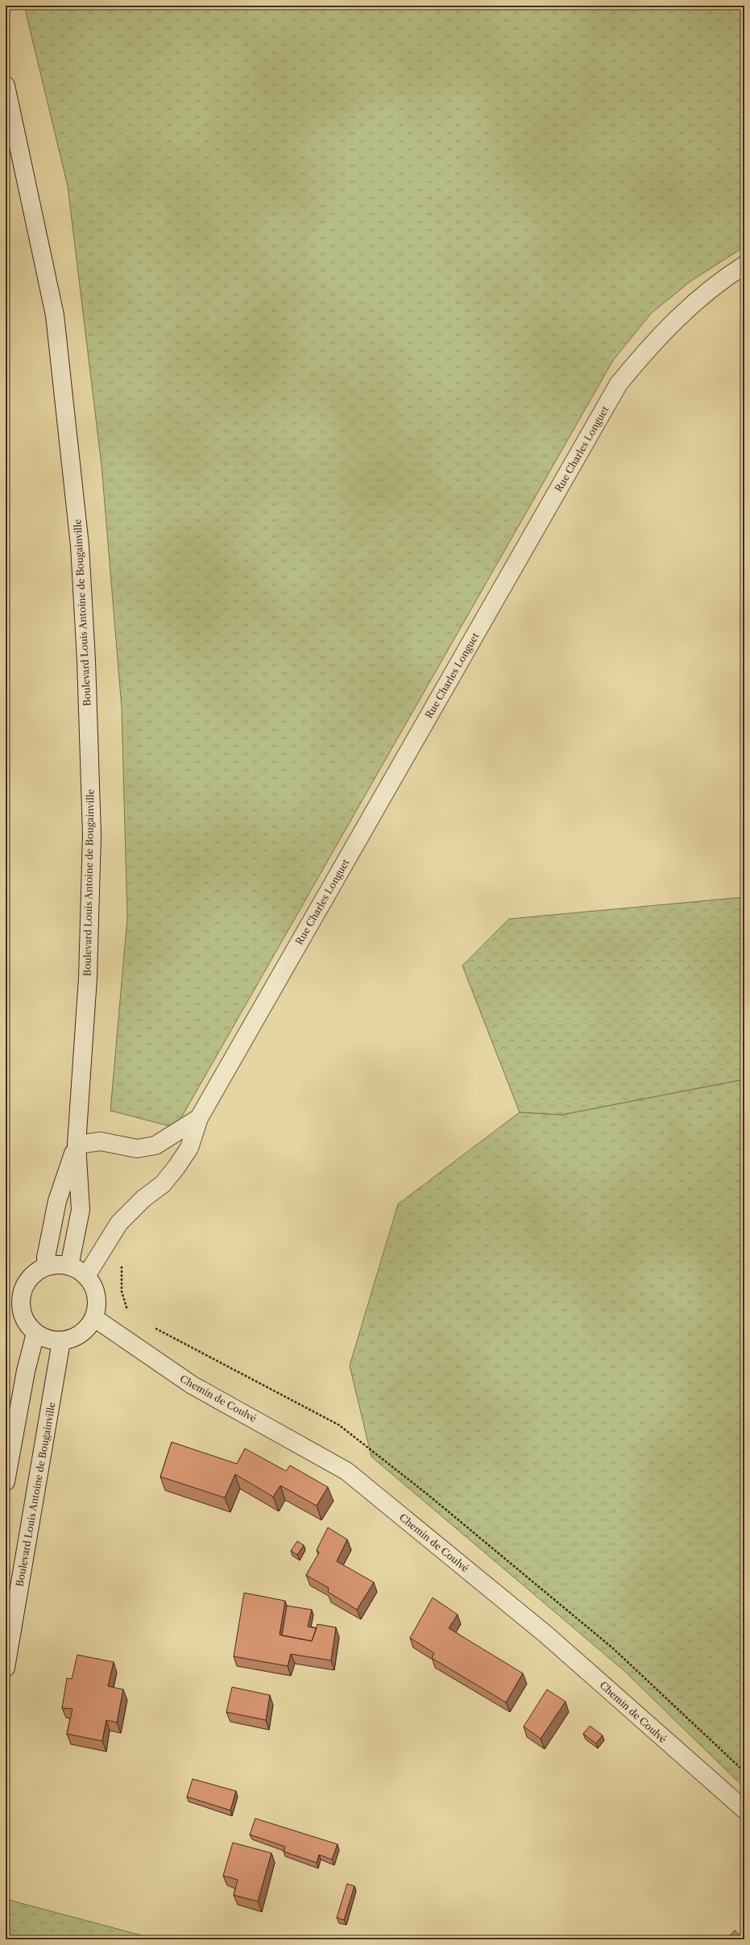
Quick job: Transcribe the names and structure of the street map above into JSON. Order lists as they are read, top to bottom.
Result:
{
  "streets": {
    "street": ["Rue Charles Longuet", "Boulevard Louis Antoine de Bougainville", "Chemin de Coulvé"]
  },
  "crossings": [
    ["Rue Charles Longuet", "Boulevard Louis Antoine de Bougainville"],
    ["Rue Charles Longuet", "Chemin de Coulvé"],
    ["Boulevard Louis Antoine de Bougainville", "Chemin de Coulvé"]
  ]
}
